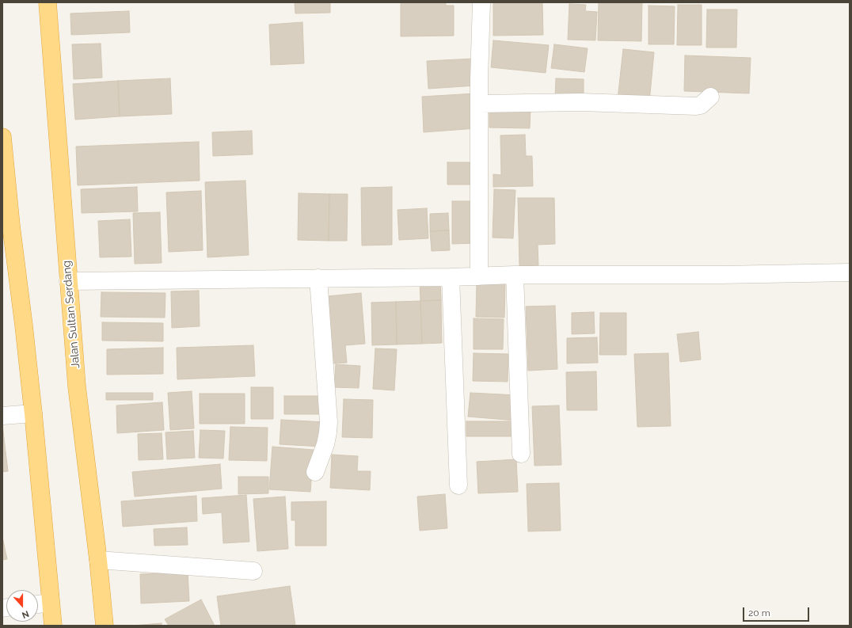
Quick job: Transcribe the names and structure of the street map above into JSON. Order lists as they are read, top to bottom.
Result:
{
  "streets": {
    "highway": ["Jalan Sultan Serdang"]
  },
  "scale_bar": "20 m",
  "north": "bottom"
}
